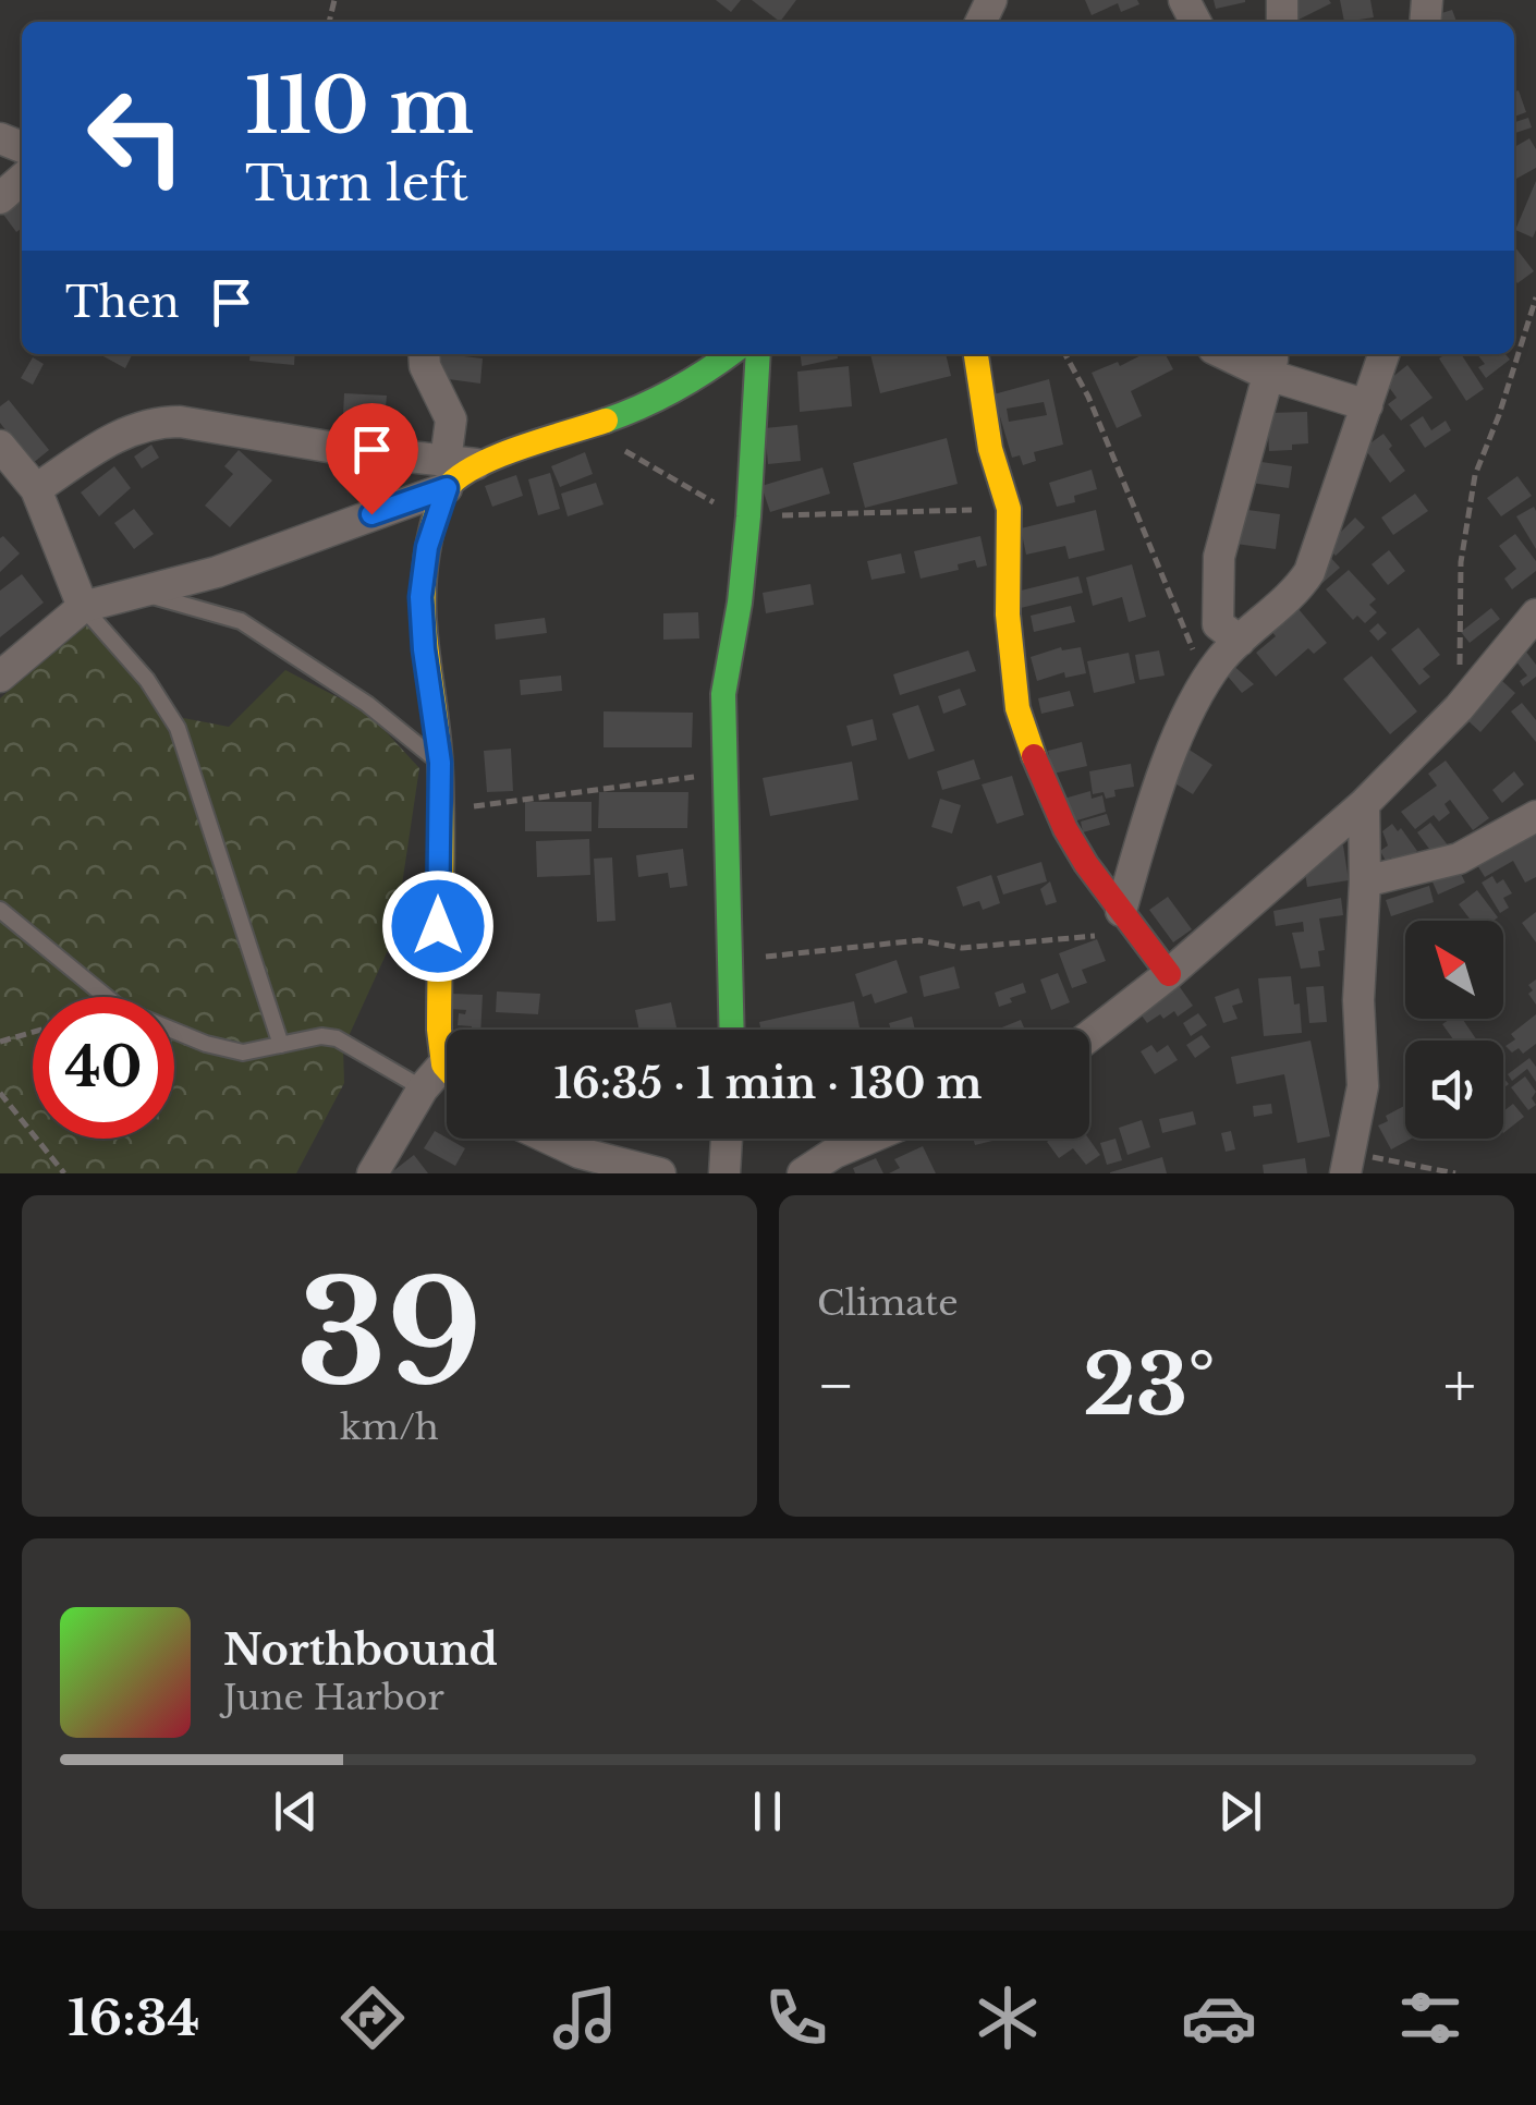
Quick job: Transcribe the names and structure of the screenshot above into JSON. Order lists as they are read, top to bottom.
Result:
{
  "north": "top left",
  "page": {
    "turn": ["110 m", "Turn left"],
    "then": "Then",
    "limit": "40",
    "trip": "16:35 · 1 min · 130 m",
    "tile": [
      ["39", "km/h"],
      "Climate"
    ],
    "heat": ["−", "23°", "+"],
    "song": ["Northbound", "June Harbor"],
    "tabs": "16:34"
  }
}
